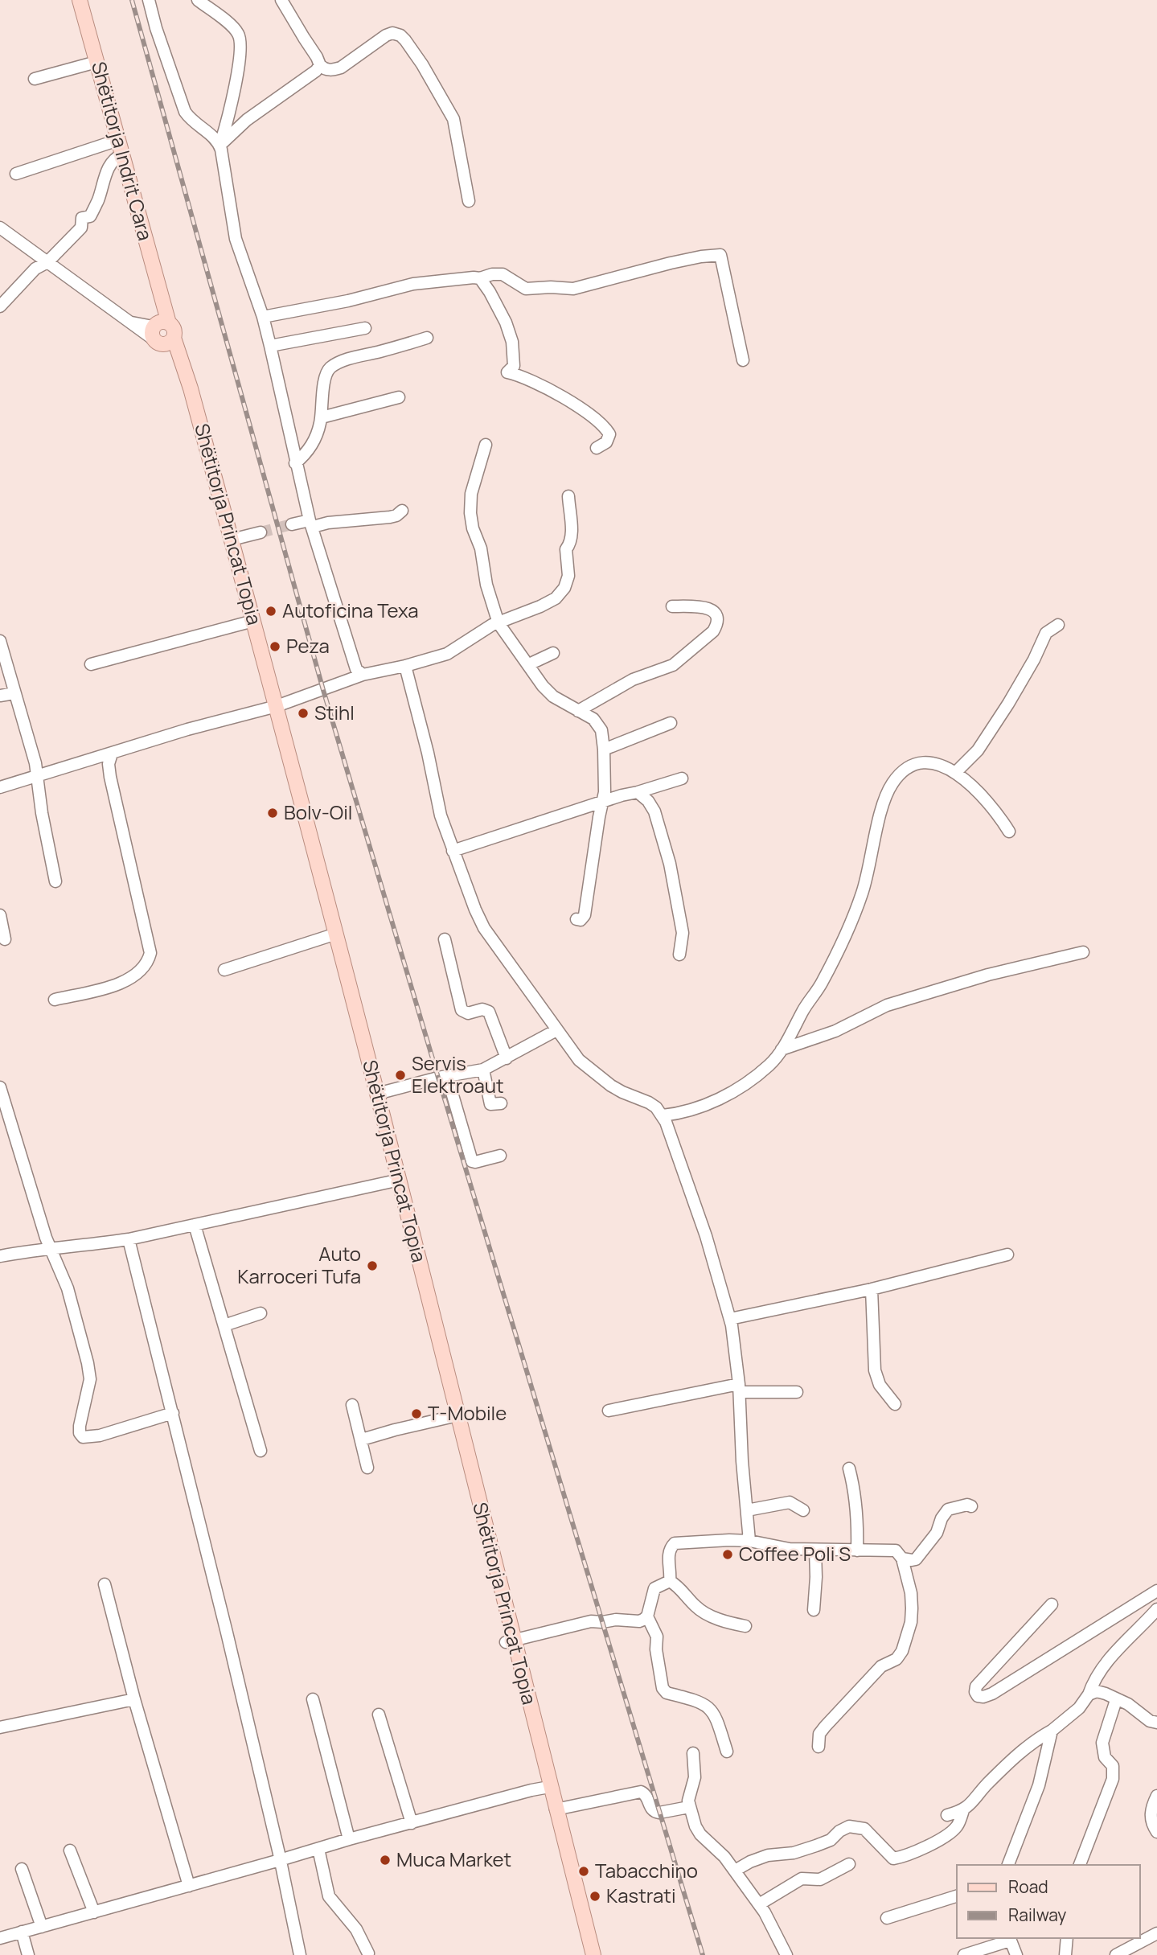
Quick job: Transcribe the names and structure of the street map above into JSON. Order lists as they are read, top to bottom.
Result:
{
  "streets": {
    "main road": ["Shëtitorja Indrit Cara", "Shëtitorja Princat Topia"]
  },
  "crossings": [
    ["Shëtitorja Indrit Cara", "Shëtitorja Princat Topia"]
  ],
  "places": [
    "Autoficina Texa",
    "Peza",
    "Stihl",
    "Bolv-Oil",
    "Servis Elektroaut",
    "Auto Karroceri Tufa",
    "T-Mobile",
    "Coffee Poli S",
    "Muca Market",
    "Tabacchino",
    "Kastrati"
  ],
  "legend": ["Road", "Railway"]
}
